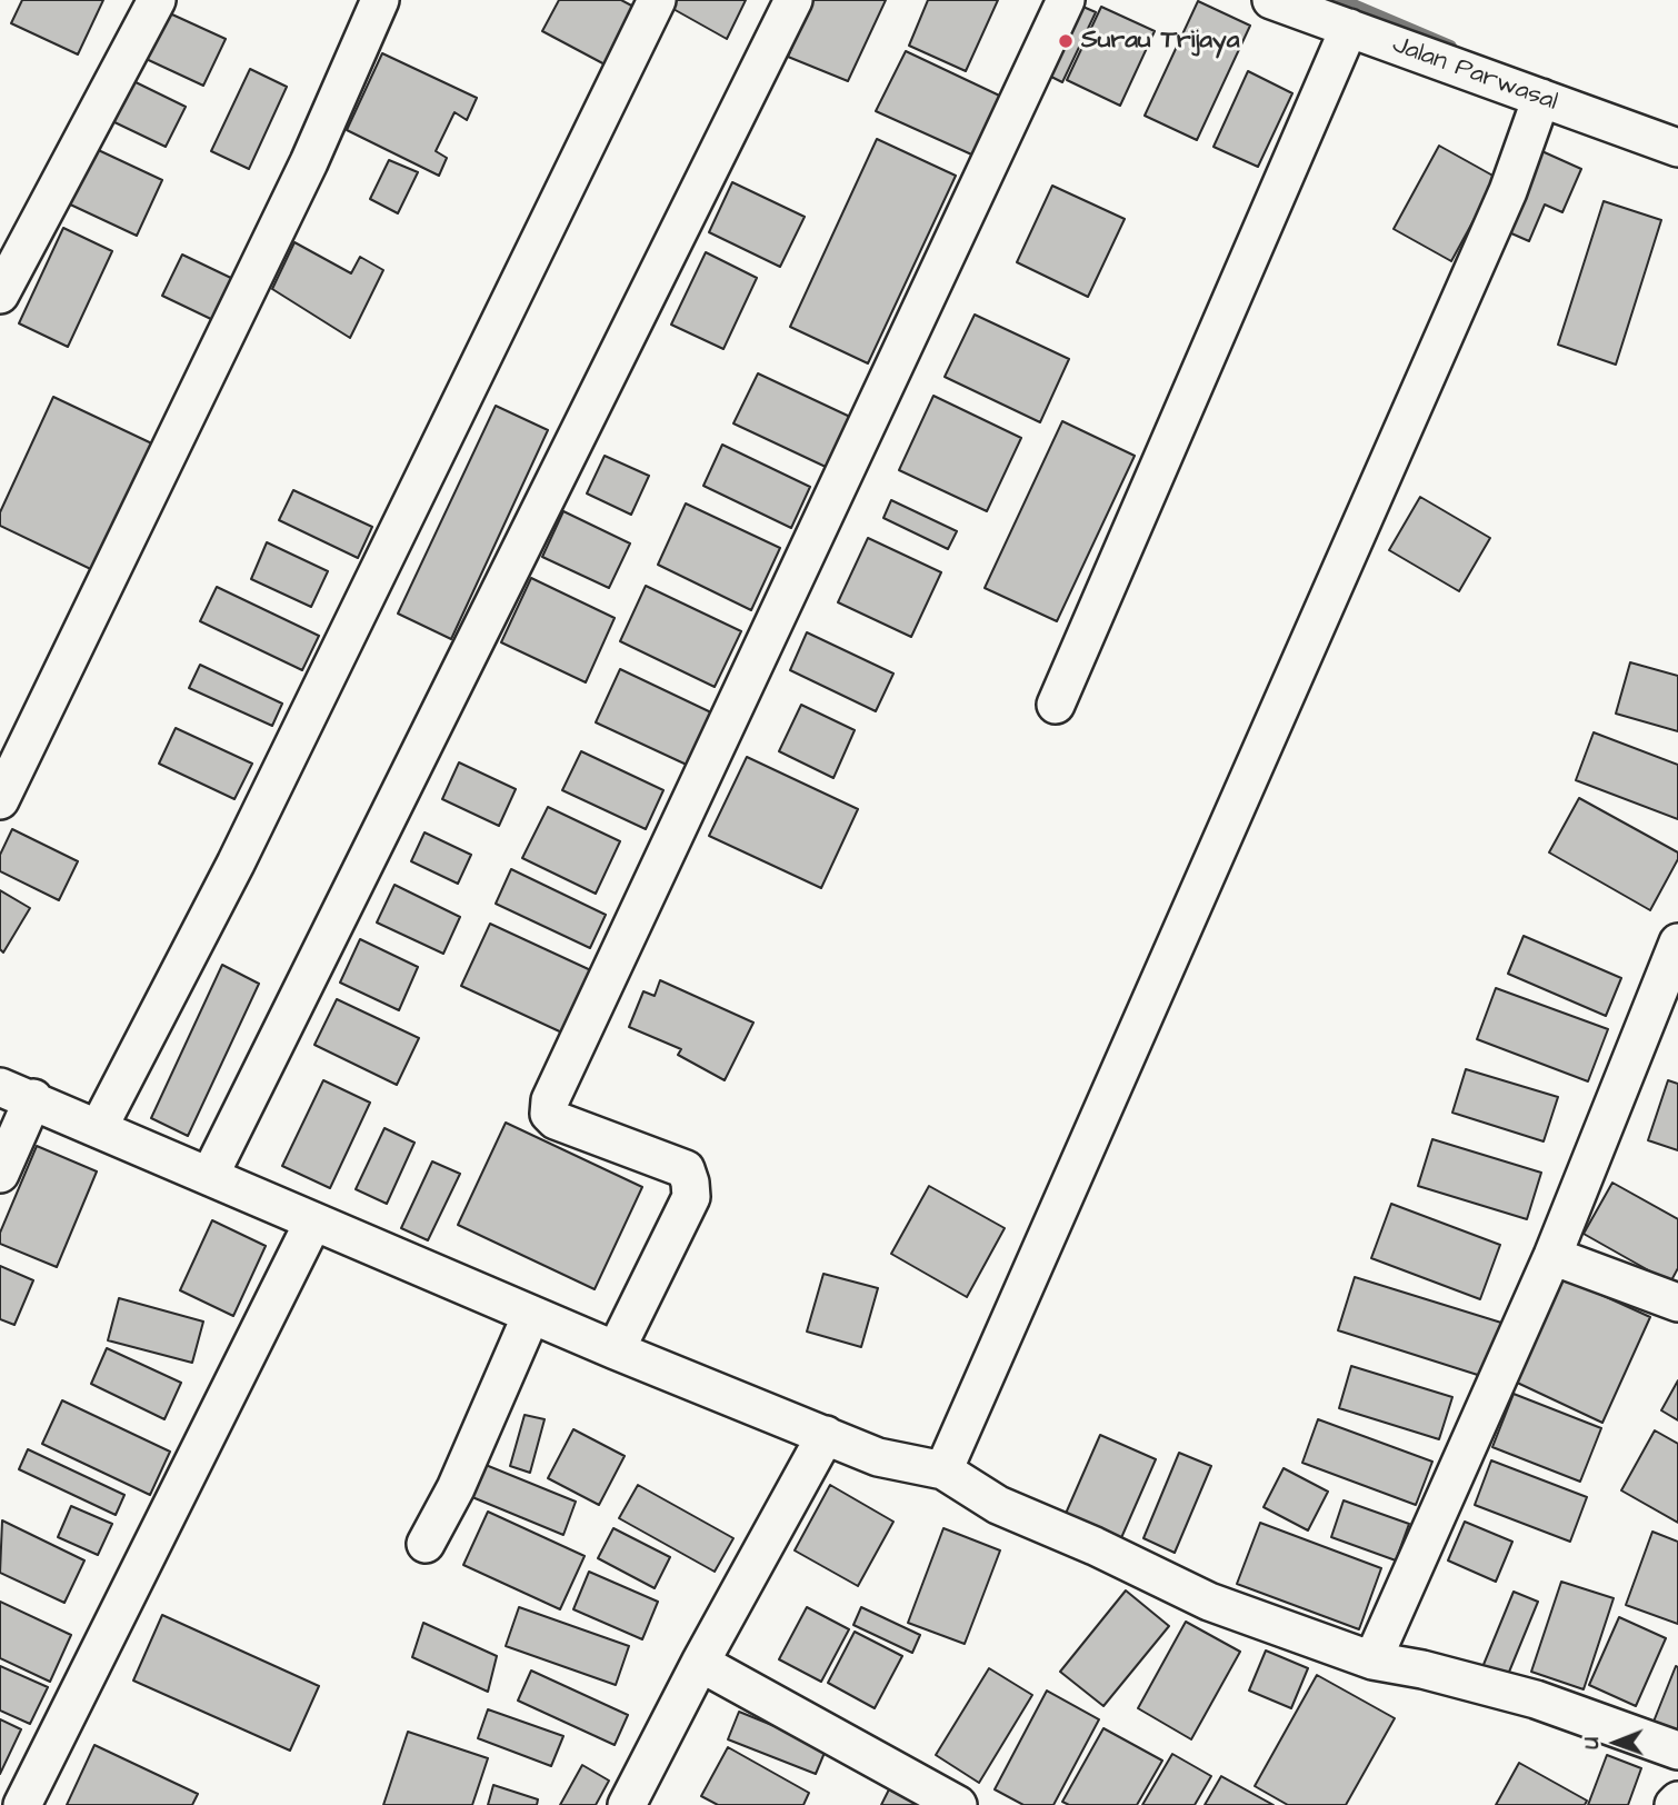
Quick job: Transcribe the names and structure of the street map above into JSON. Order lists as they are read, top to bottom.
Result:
{
  "streets": {
    "street": ["Jalan Parwasal"]
  },
  "places": ["Surau Trijaya"],
  "north": "left"
}
